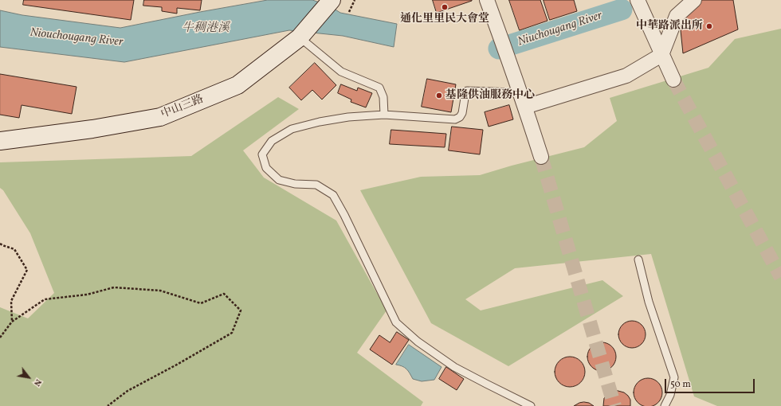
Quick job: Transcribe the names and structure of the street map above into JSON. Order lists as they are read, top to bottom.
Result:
{
  "streets": {
    "street": ["中山三路"]
  },
  "water": ["牛稠港溪", "Niuchougang River", "Niouchougang River"],
  "places": ["通化里里民大會堂", "中華路派出所", "基隆供油服務中心"],
  "scale_bar": "50 m",
  "north": "bottom right"
}
